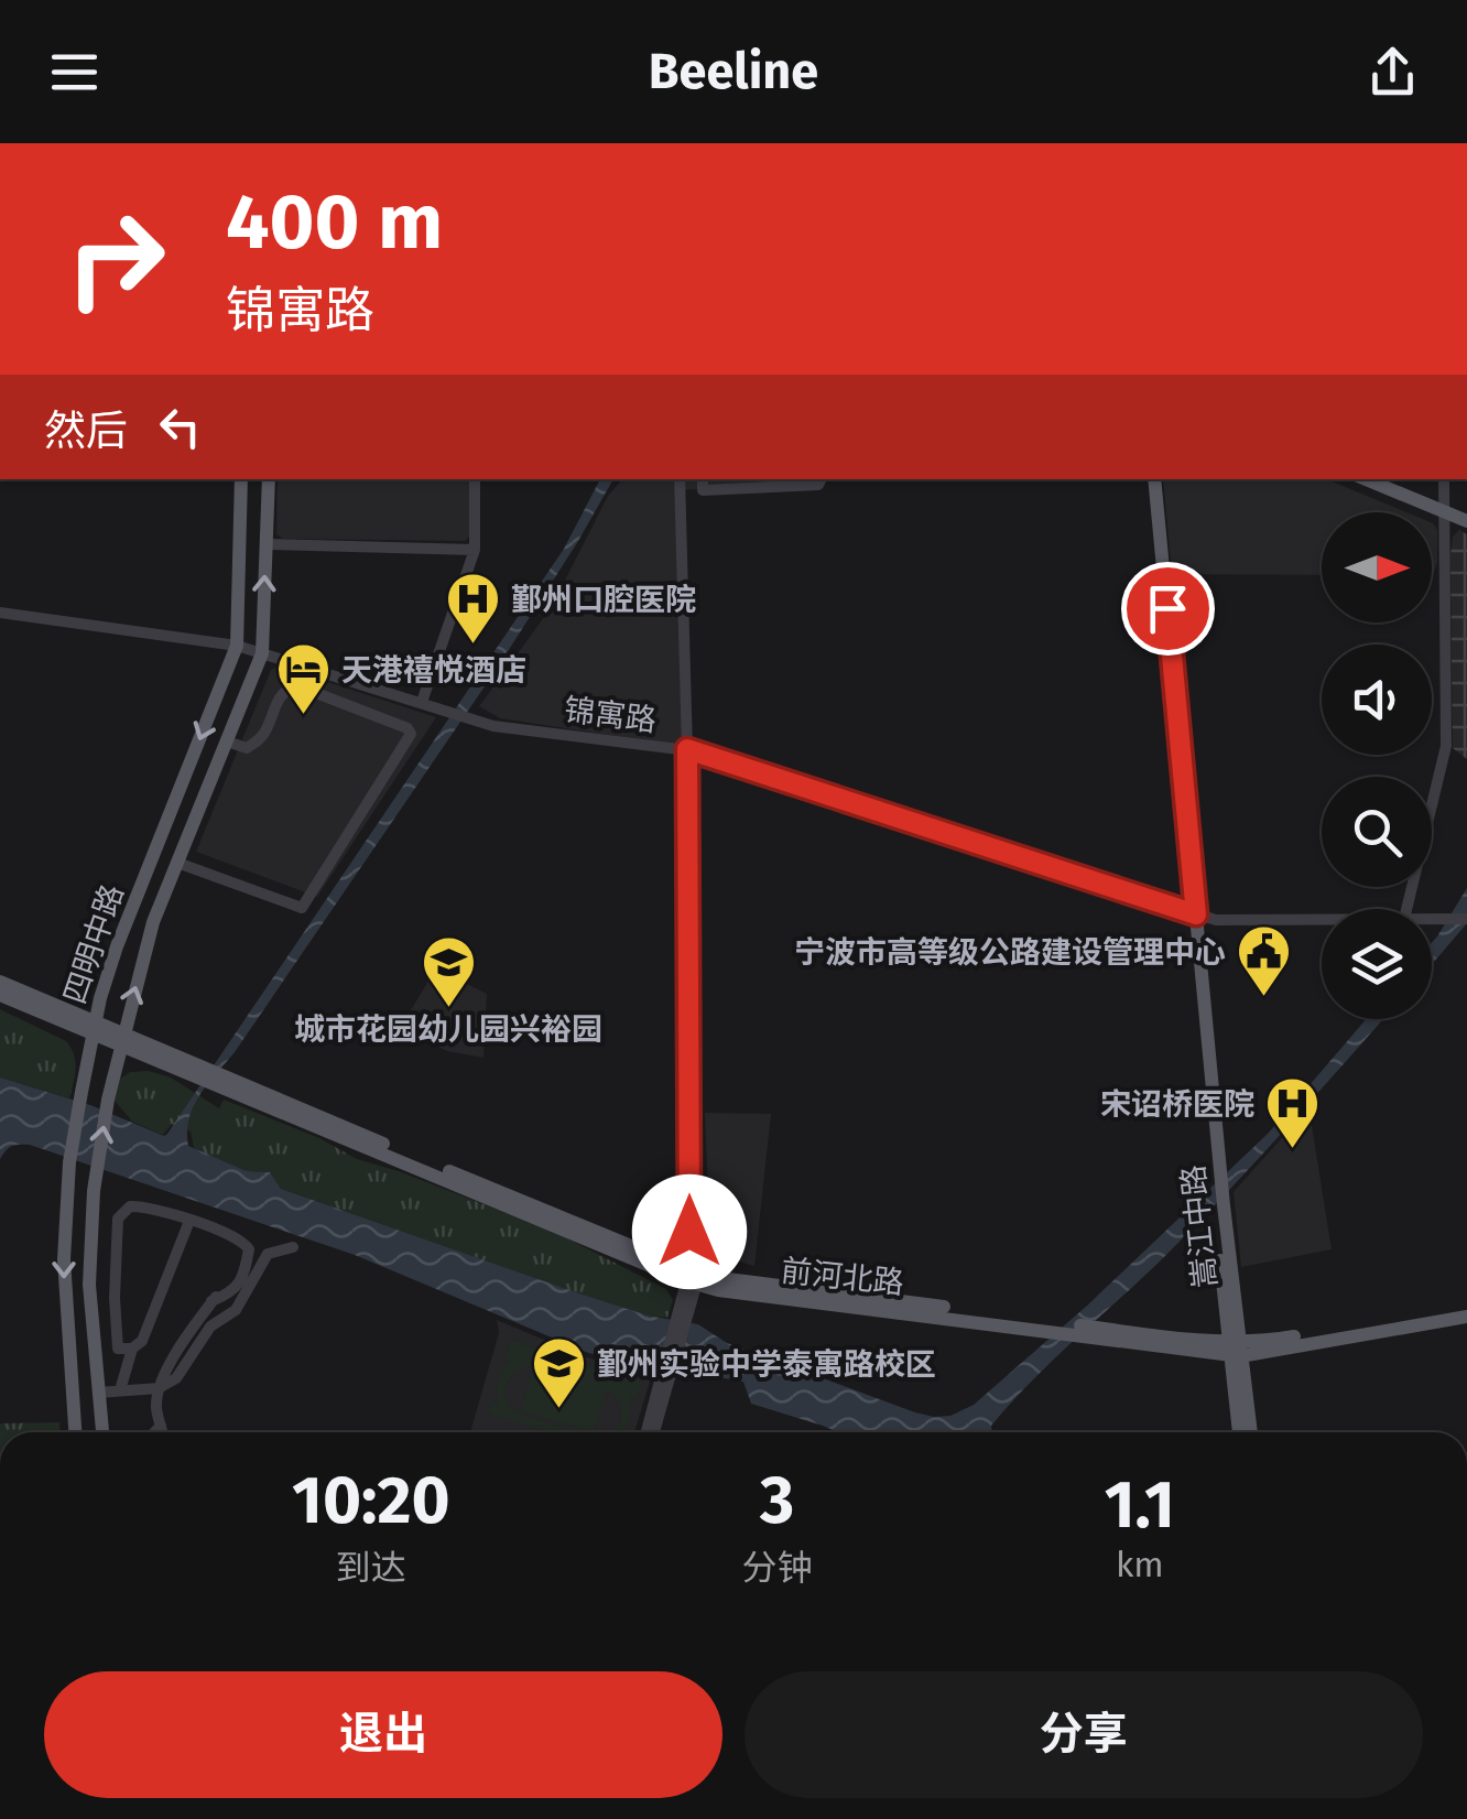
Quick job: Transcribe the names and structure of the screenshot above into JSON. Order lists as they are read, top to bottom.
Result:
{
  "streets": {
    "main road": ["四明中路", "嵩江中路", "前河北路"],
    "street": ["锦寓路"]
  },
  "crossings": [
    ["锦寓路", "四明中路"],
    ["锦寓路", "嵩江中路"],
    ["四明中路", "前河北路"],
    ["嵩江中路", "前河北路"]
  ],
  "places": {
    "hospital": ["鄞州口腔医院", "宋诏桥医院"],
    "hotel": ["天港禧悦酒店"],
    "public building": ["宁波市高等级公路建设管理中心"],
    "school or university": ["城市花园幼儿园兴裕园", "鄞州实验中学泰寓路校区"]
  },
  "north": "right",
  "page": {
    "header": "Beeline",
    "turn": ["400 m", "锦寓路"],
    "then": "然后",
    "eta": [
      "10:20",
      "到达",
      "3",
      "分钟",
      "1.1",
      "km"
    ],
    "buttons": ["退出", "分享"]
  }
}
